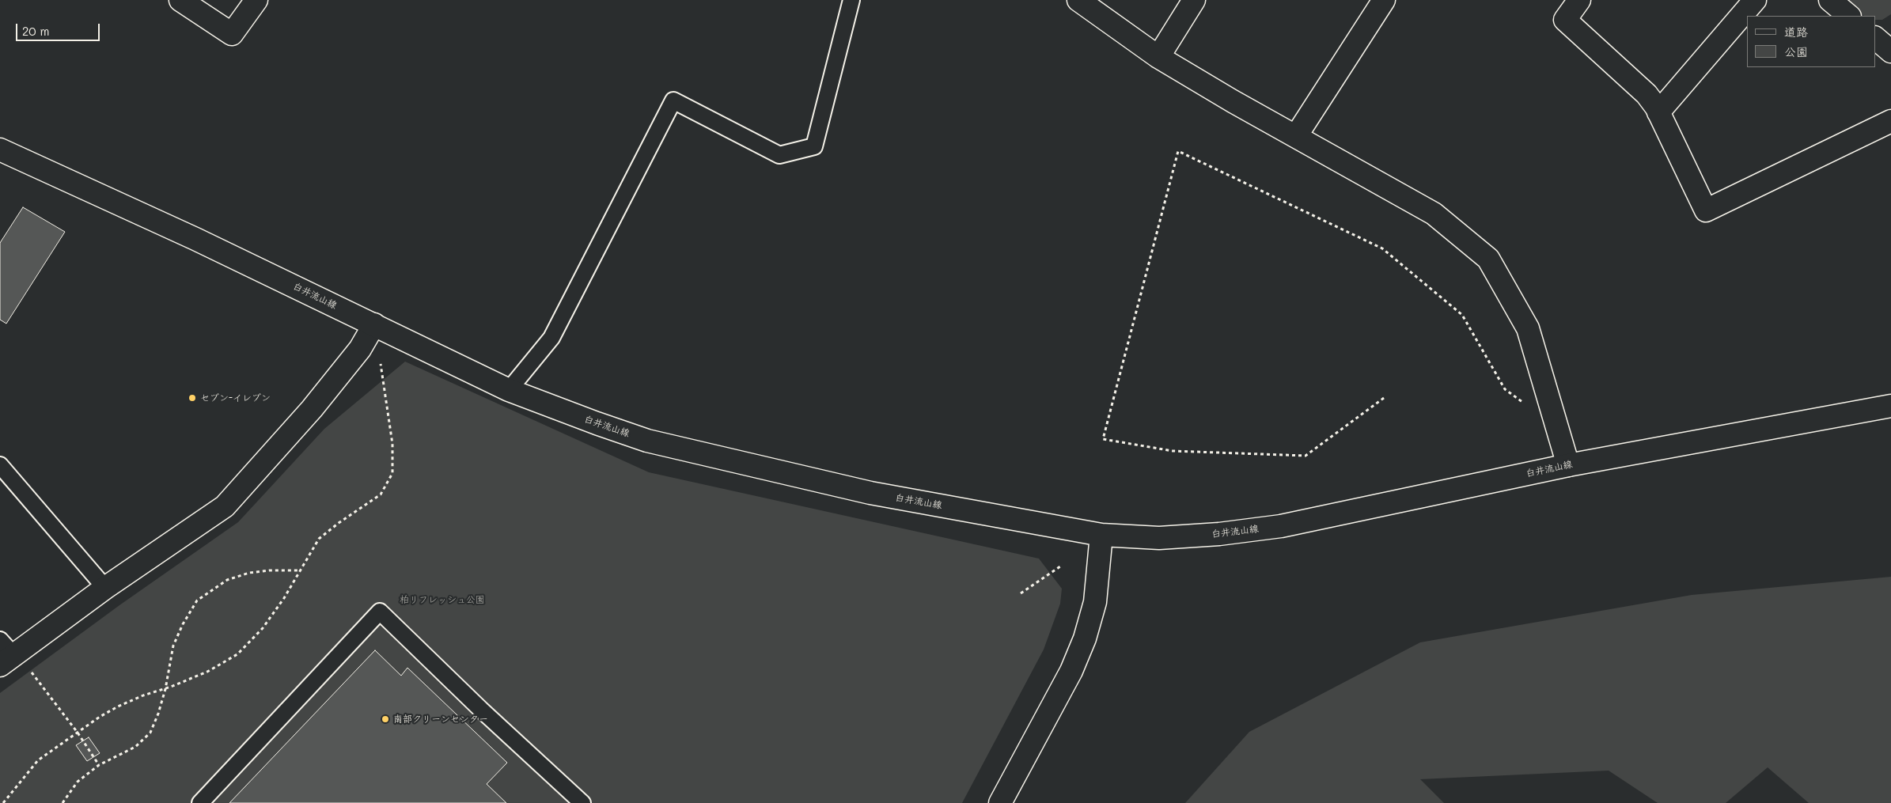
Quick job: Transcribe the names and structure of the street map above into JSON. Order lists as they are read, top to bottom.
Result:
{
  "streets": {
    "street": ["白井流山線"]
  },
  "parks": ["柏リフレッシュ公園"],
  "places": ["セブン-イレブン", "南部クリーンセンター"],
  "legend": ["道路", "公園"],
  "scale_bar": "20 m"
}
